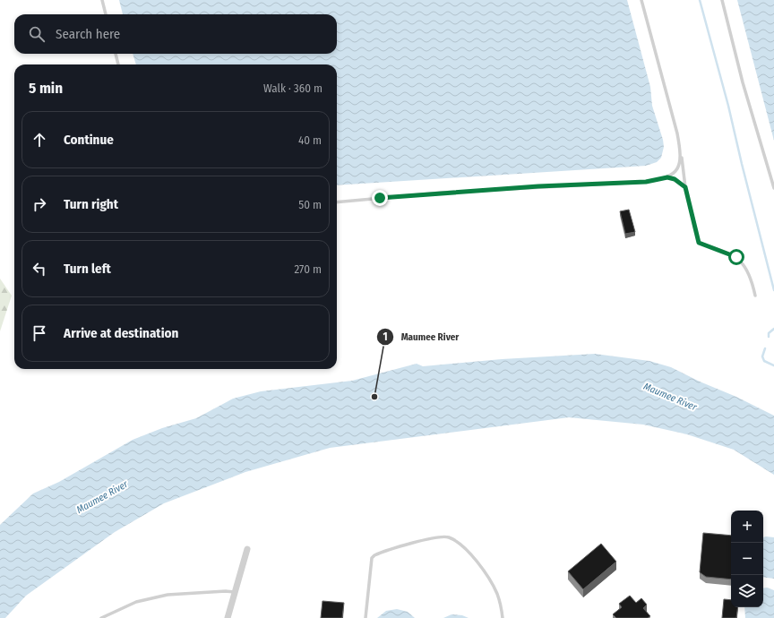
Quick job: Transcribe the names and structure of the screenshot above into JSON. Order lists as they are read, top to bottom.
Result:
{
  "water": ["Maumee River"],
  "places": ["Maumee River"],
  "page": {
    "search": "Search here",
    "heading": ["5 min", "Walk · 360 m"],
    "list": [
      ["Continue", "40 m"],
      ["Turn right", "50 m"],
      ["Turn left", "270 m"],
      "Arrive at destination"
    ],
    "map_buttons": ["+", "−"]
  }
}
